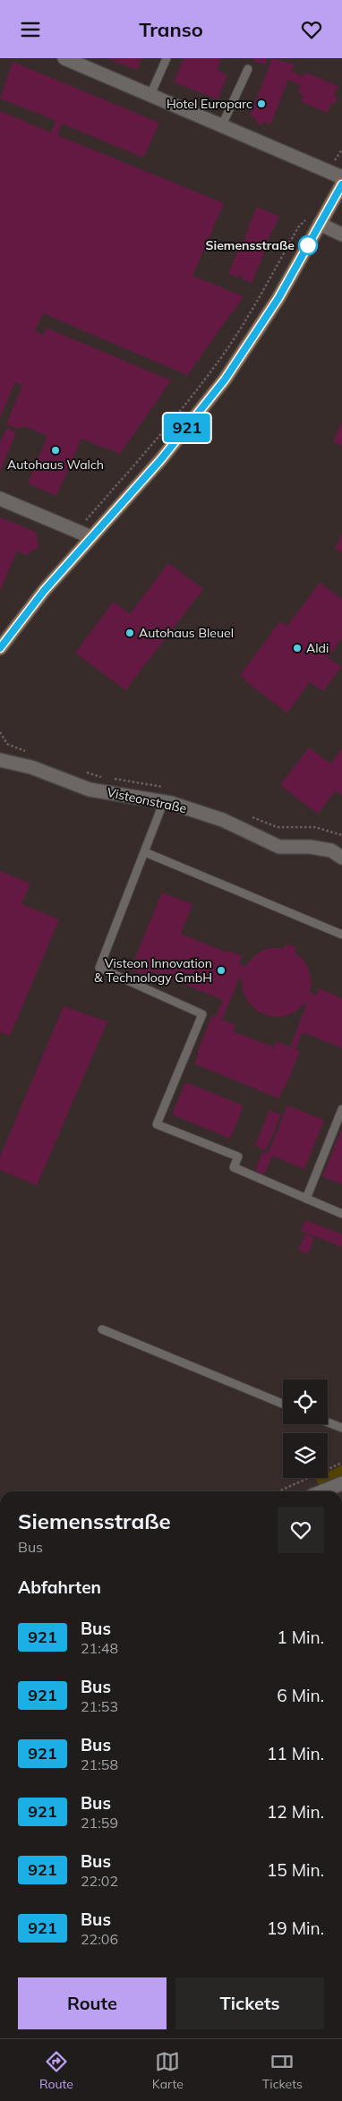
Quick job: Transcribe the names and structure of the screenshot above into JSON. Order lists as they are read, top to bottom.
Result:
{
  "streets": {
    "street": ["Visteonstraße"]
  },
  "places": [
    "Hotel Europarc",
    "Siemensstraße",
    "Autohaus Walch",
    "Autohaus Bleuel",
    "Aldi",
    "Visteon Innovation & Technology GmbH"
  ],
  "lines": ["bus line 921"],
  "page": {
    "header": "Transo",
    "on_map": "921",
    "heading": [
      ["Siemensstraße", "Bus"],
      "Abfahrten"
    ],
    "list": [
      {
        "mark": "921",
        "name": "Bus",
        "note": "21:48",
        "value": "1 Min."
      },
      {
        "mark": "921",
        "name": "Bus",
        "note": "21:53",
        "value": "6 Min."
      },
      {
        "mark": "921",
        "name": "Bus",
        "note": "21:58",
        "value": "11 Min."
      },
      {
        "mark": "921",
        "name": "Bus",
        "note": "21:59",
        "value": "12 Min."
      },
      {
        "mark": "921",
        "name": "Bus",
        "note": "22:02",
        "value": "15 Min."
      },
      {
        "mark": "921",
        "name": "Bus",
        "note": "22:06",
        "value": "19 Min."
      }
    ],
    "buttons": ["Route", "Tickets"],
    "tabs": ["Route", "Karte", "Tickets"]
  }
}
